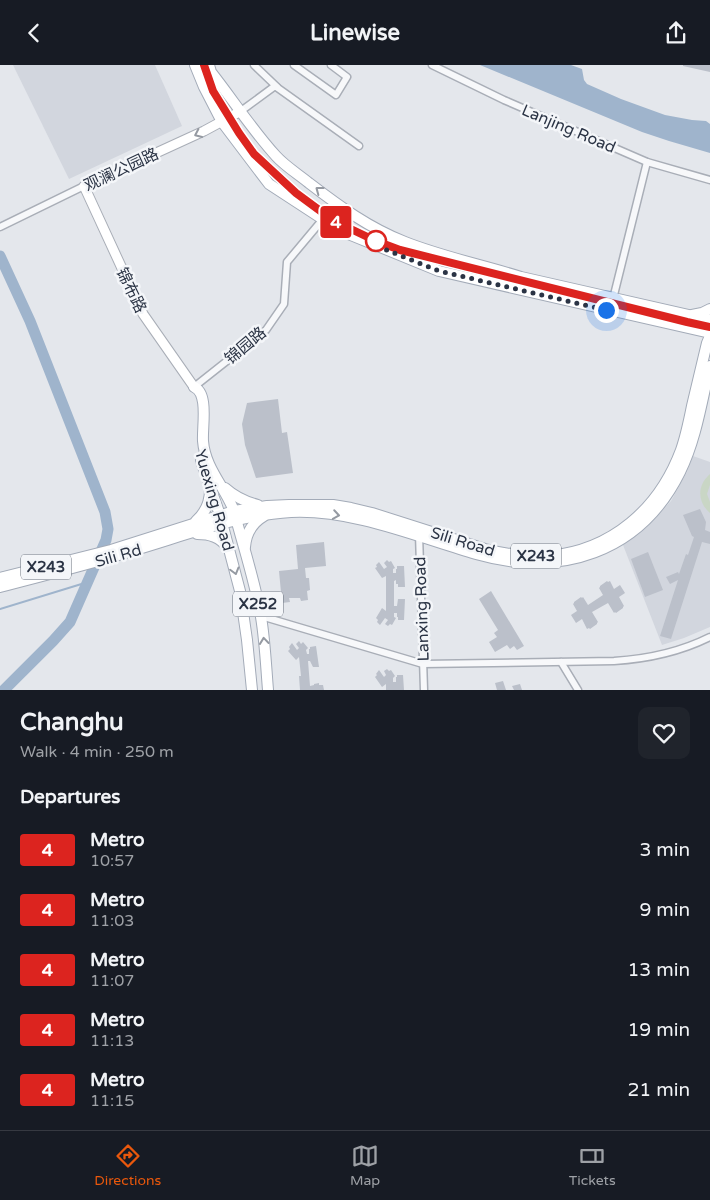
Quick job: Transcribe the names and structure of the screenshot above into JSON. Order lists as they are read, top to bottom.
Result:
{
  "streets": {
    "main road": [
      "观澜公园路",
      "锦布路",
      "Yuexing Road",
      "Sili Road",
      "Sili Rd",
      "X243",
      "X252"
    ],
    "street": ["Lanjing Road", "锦园路", "Lanxing Road"]
  },
  "crossings": [
    ["观澜公园路", "锦布路"],
    ["锦布路", "锦园路"],
    ["锦布路", "Yuexing Road"],
    ["锦园路", "Yuexing Road"],
    ["Yuexing Road", "Sili Road"],
    ["Yuexing Road", "Sili Rd"],
    ["Sili Road", "Sili Rd"],
    ["Sili Road", "X243"],
    ["Sili Road", "Lanxing Road"],
    ["X243", "Lanxing Road"]
  ],
  "one_way": ["观澜公园路"],
  "lines": ["metro line 4"],
  "page": {
    "header": "Linewise",
    "on_map": "4",
    "heading": [
      ["Changhu", "Walk · 4 min · 250 m"],
      "Departures"
    ],
    "list": [
      {
        "mark": "4",
        "name": "Metro",
        "note": "10:57",
        "value": "3 min"
      },
      {
        "mark": "4",
        "name": "Metro",
        "note": "11:03",
        "value": "9 min"
      },
      {
        "mark": "4",
        "name": "Metro",
        "note": "11:07",
        "value": "13 min"
      },
      {
        "mark": "4",
        "name": "Metro",
        "note": "11:13",
        "value": "19 min"
      },
      {
        "mark": "4",
        "name": "Metro",
        "note": "11:15",
        "value": "21 min"
      }
    ],
    "tabs": ["Directions", "Map", "Tickets"]
  }
}
